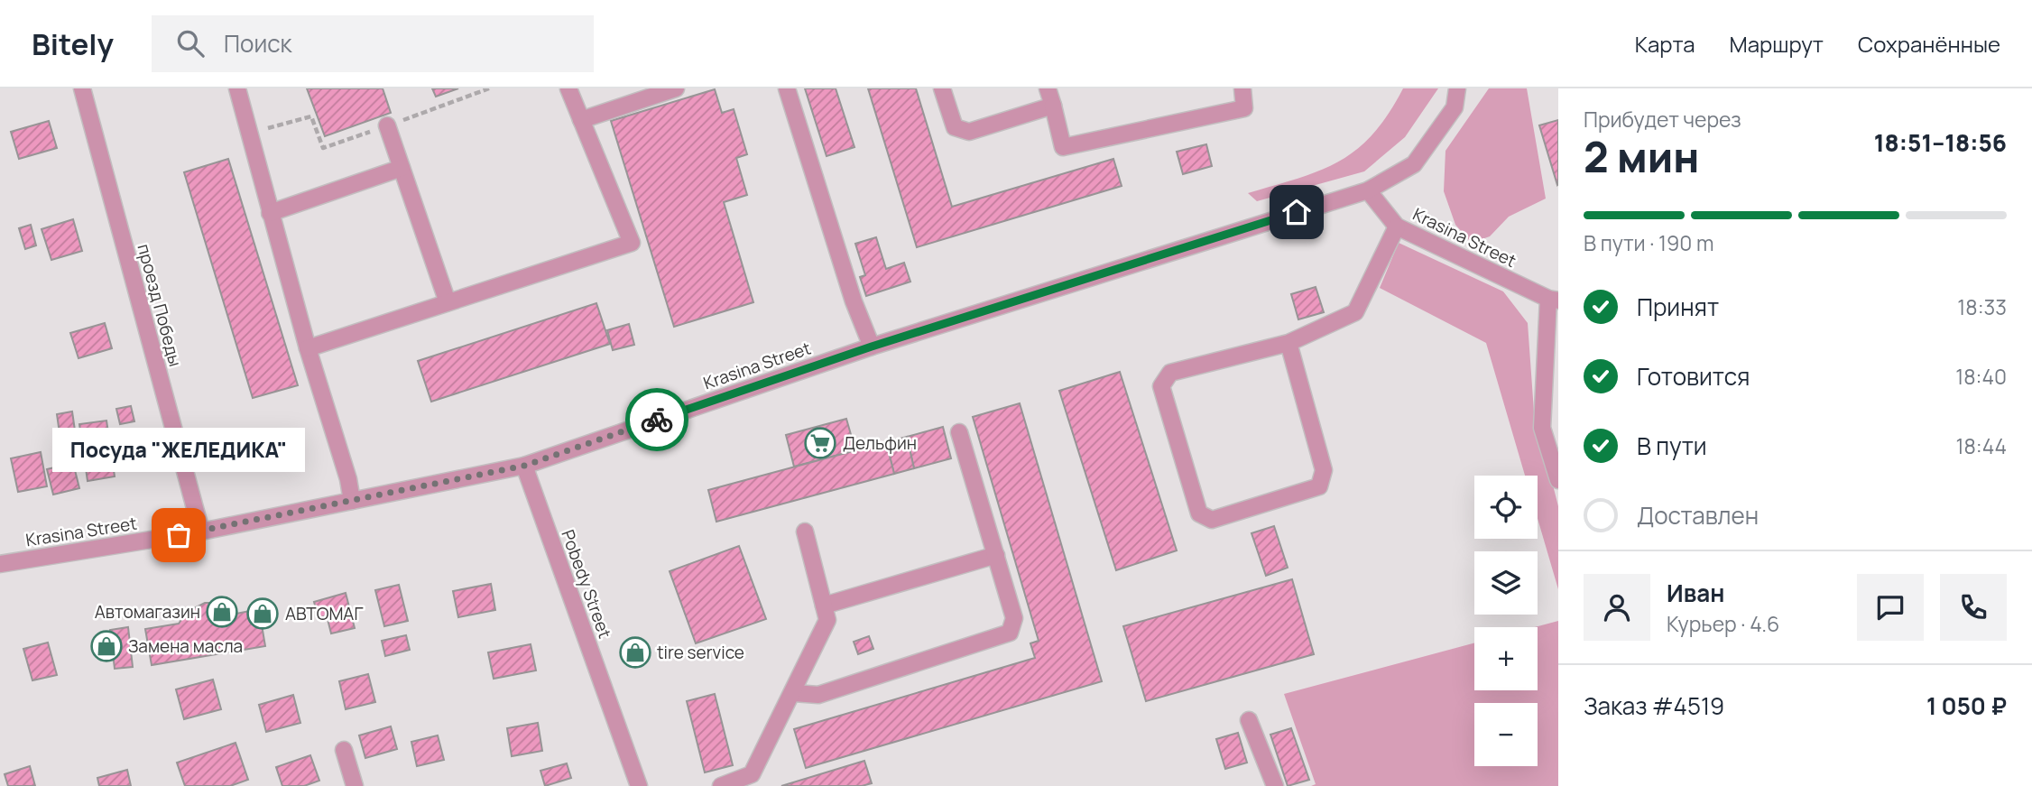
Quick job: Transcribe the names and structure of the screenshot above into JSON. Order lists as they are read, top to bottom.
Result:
{
  "streets": {
    "street": ["Krasina Street", "проезд Победы", "Pobedy Street"]
  },
  "crossings": [
    ["Krasina Street", "проезд Победы"],
    ["Krasina Street", "Pobedy Street"]
  ],
  "places": {
    "supermarket": ["Дельфин"],
    "other": ["Посуда \"ЖЕЛЕДИКА\""],
    "shop": [
      "Автомагазин",
      "АВТОМАГ",
      "Замена масла",
      "tire service"
    ]
  },
  "page": {
    "header": "Bitely",
    "search": "Поиск",
    "nav": ["Карта", "Маршрут", "Сохранённые"],
    "heading": ["2 мин", "Прибудет через", "18:51–18:56"],
    "panel": [
      "Иван",
      "Курьер · 4.6",
      "Заказ #4519",
      "1 050 ₽"
    ],
    "bar": "В пути · 190 m",
    "list": [
      ["Принят", "18:33"],
      ["Готовится", "18:40"],
      ["В пути", "18:44"],
      "Доставлен"
    ],
    "bubble": "Посуда \"ЖЕЛЕДИКА\"",
    "map_buttons": ["+", "−"]
  }
}
